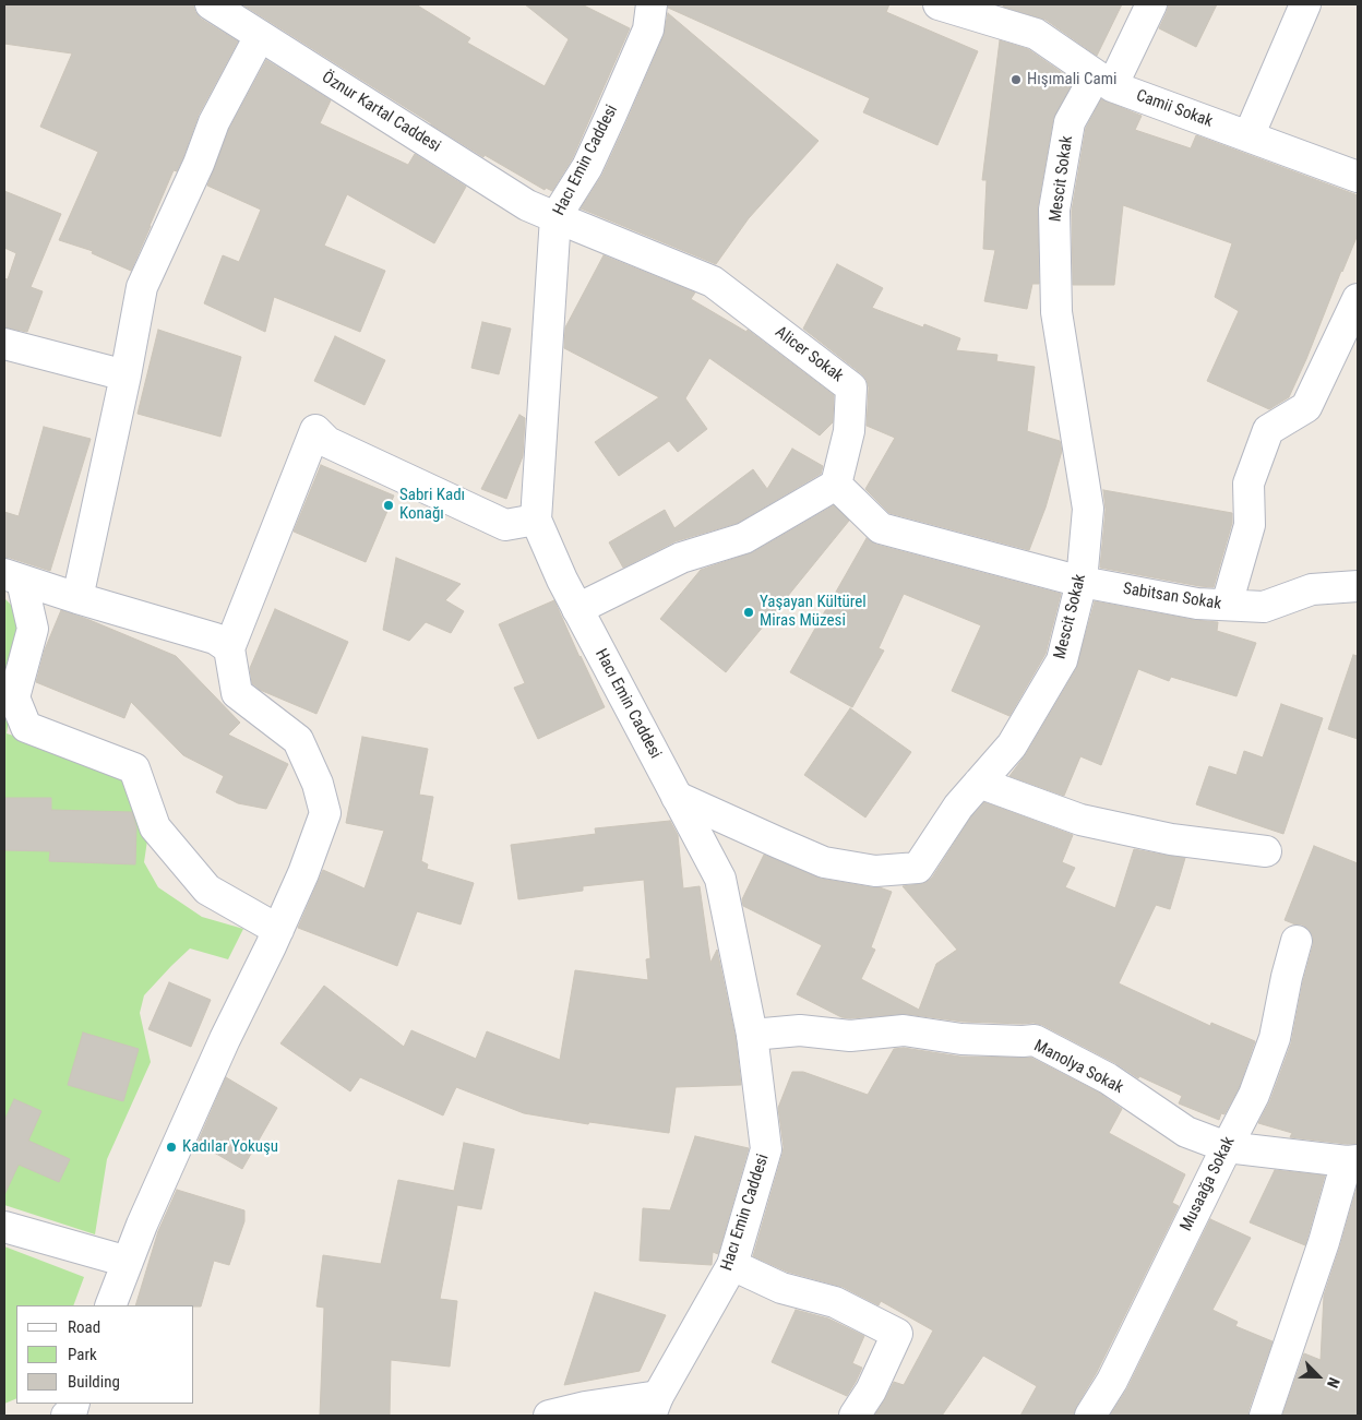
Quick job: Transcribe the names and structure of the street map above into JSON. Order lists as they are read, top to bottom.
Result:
{
  "streets": {
    "street": [
      "Camii Sokak",
      "Öznur Kartal Caddesi",
      "Hacı Emin Caddesi",
      "Mescit Sokak",
      "Alicer Sokak",
      "Sabitsan Sokak",
      "Manolya Sokak",
      "Musaağa Sokak"
    ]
  },
  "crossings": [
    ["Camii Sokak", "Mescit Sokak"],
    ["Öznur Kartal Caddesi", "Hacı Emin Caddesi"],
    ["Öznur Kartal Caddesi", "Alicer Sokak"],
    ["Hacı Emin Caddesi", "Mescit Sokak"],
    ["Hacı Emin Caddesi", "Alicer Sokak"],
    ["Hacı Emin Caddesi", "Manolya Sokak"],
    ["Mescit Sokak", "Sabitsan Sokak"],
    ["Manolya Sokak", "Musaağa Sokak"]
  ],
  "places": [
    "Hışımali Cami",
    "Sabri Kadı Konağı",
    "Yaşayan Kültürel Miras Müzesi",
    "Kadılar Yokuşu"
  ],
  "legend": ["Road", "Park", "Building"],
  "north": "bottom right"
}
